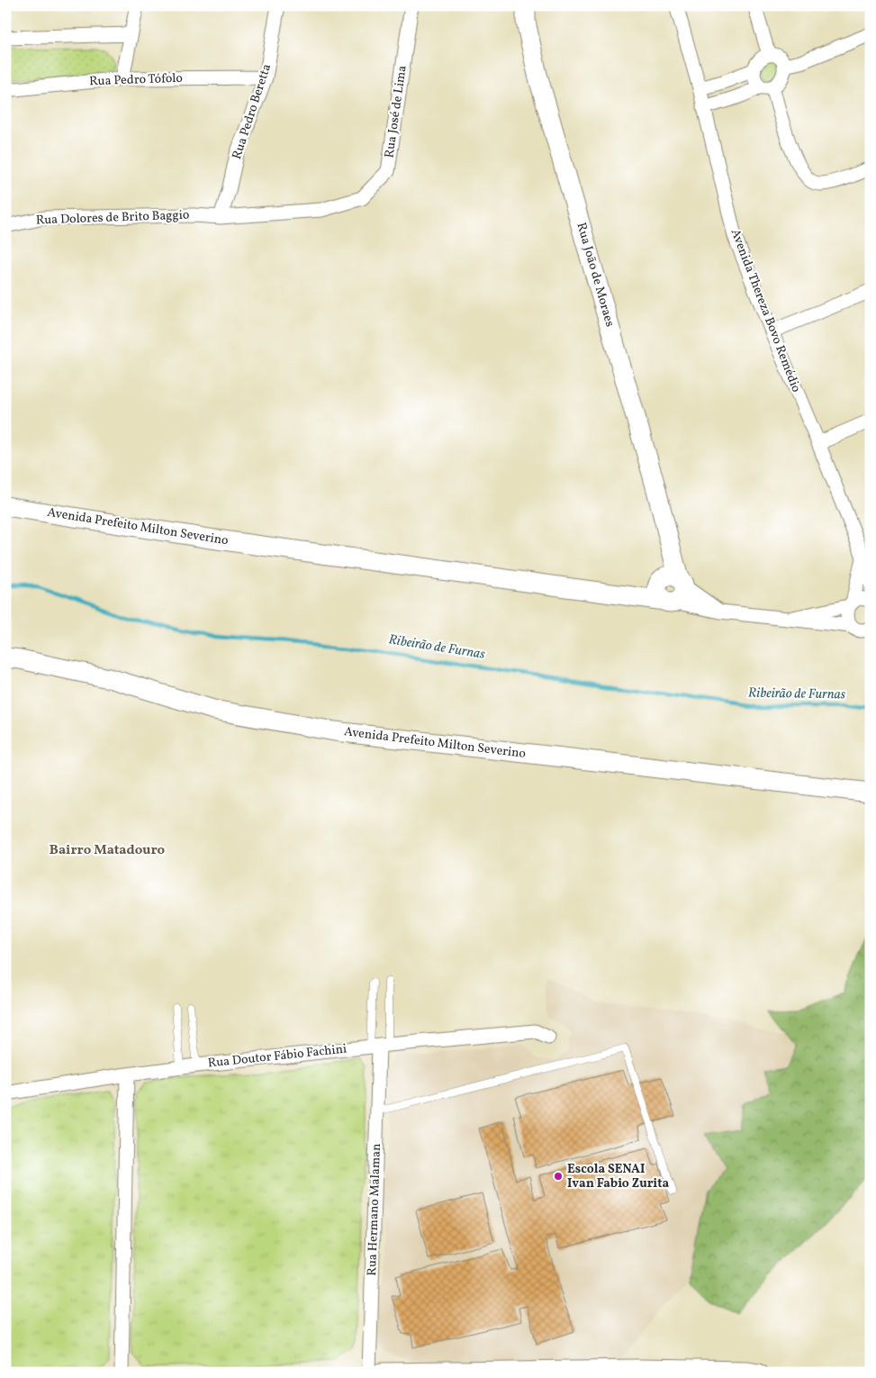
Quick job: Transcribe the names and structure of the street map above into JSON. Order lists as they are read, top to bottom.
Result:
{
  "streets": {
    "street": [
      "Rua Pedro Tófolo",
      "Rua Pedro Beretta",
      "Rua José de Lima",
      "Rua Dolores de Brito Baggio",
      "Rua João de Moraes",
      "Avenida Thereza Bovo Remédio",
      "Avenida Prefeito Milton Severino",
      "Rua Doutor Fábio Fachini",
      "Rua Hermano Malaman"
    ]
  },
  "crossings": [
    ["Rua Pedro Tófolo", "Rua Pedro Beretta"],
    ["Rua Pedro Beretta", "Rua José de Lima"],
    ["Rua Pedro Beretta", "Rua Dolores de Brito Baggio"],
    ["Rua José de Lima", "Rua Dolores de Brito Baggio"],
    ["Rua João de Moraes", "Avenida Prefeito Milton Severino"],
    ["Rua Doutor Fábio Fachini", "Rua Hermano Malaman"]
  ],
  "districts": ["Bairro Matadouro"],
  "water": ["Ribeirão de Furnas"],
  "places": ["Escola SENAI Ivan Fabio Zurita"]
}
